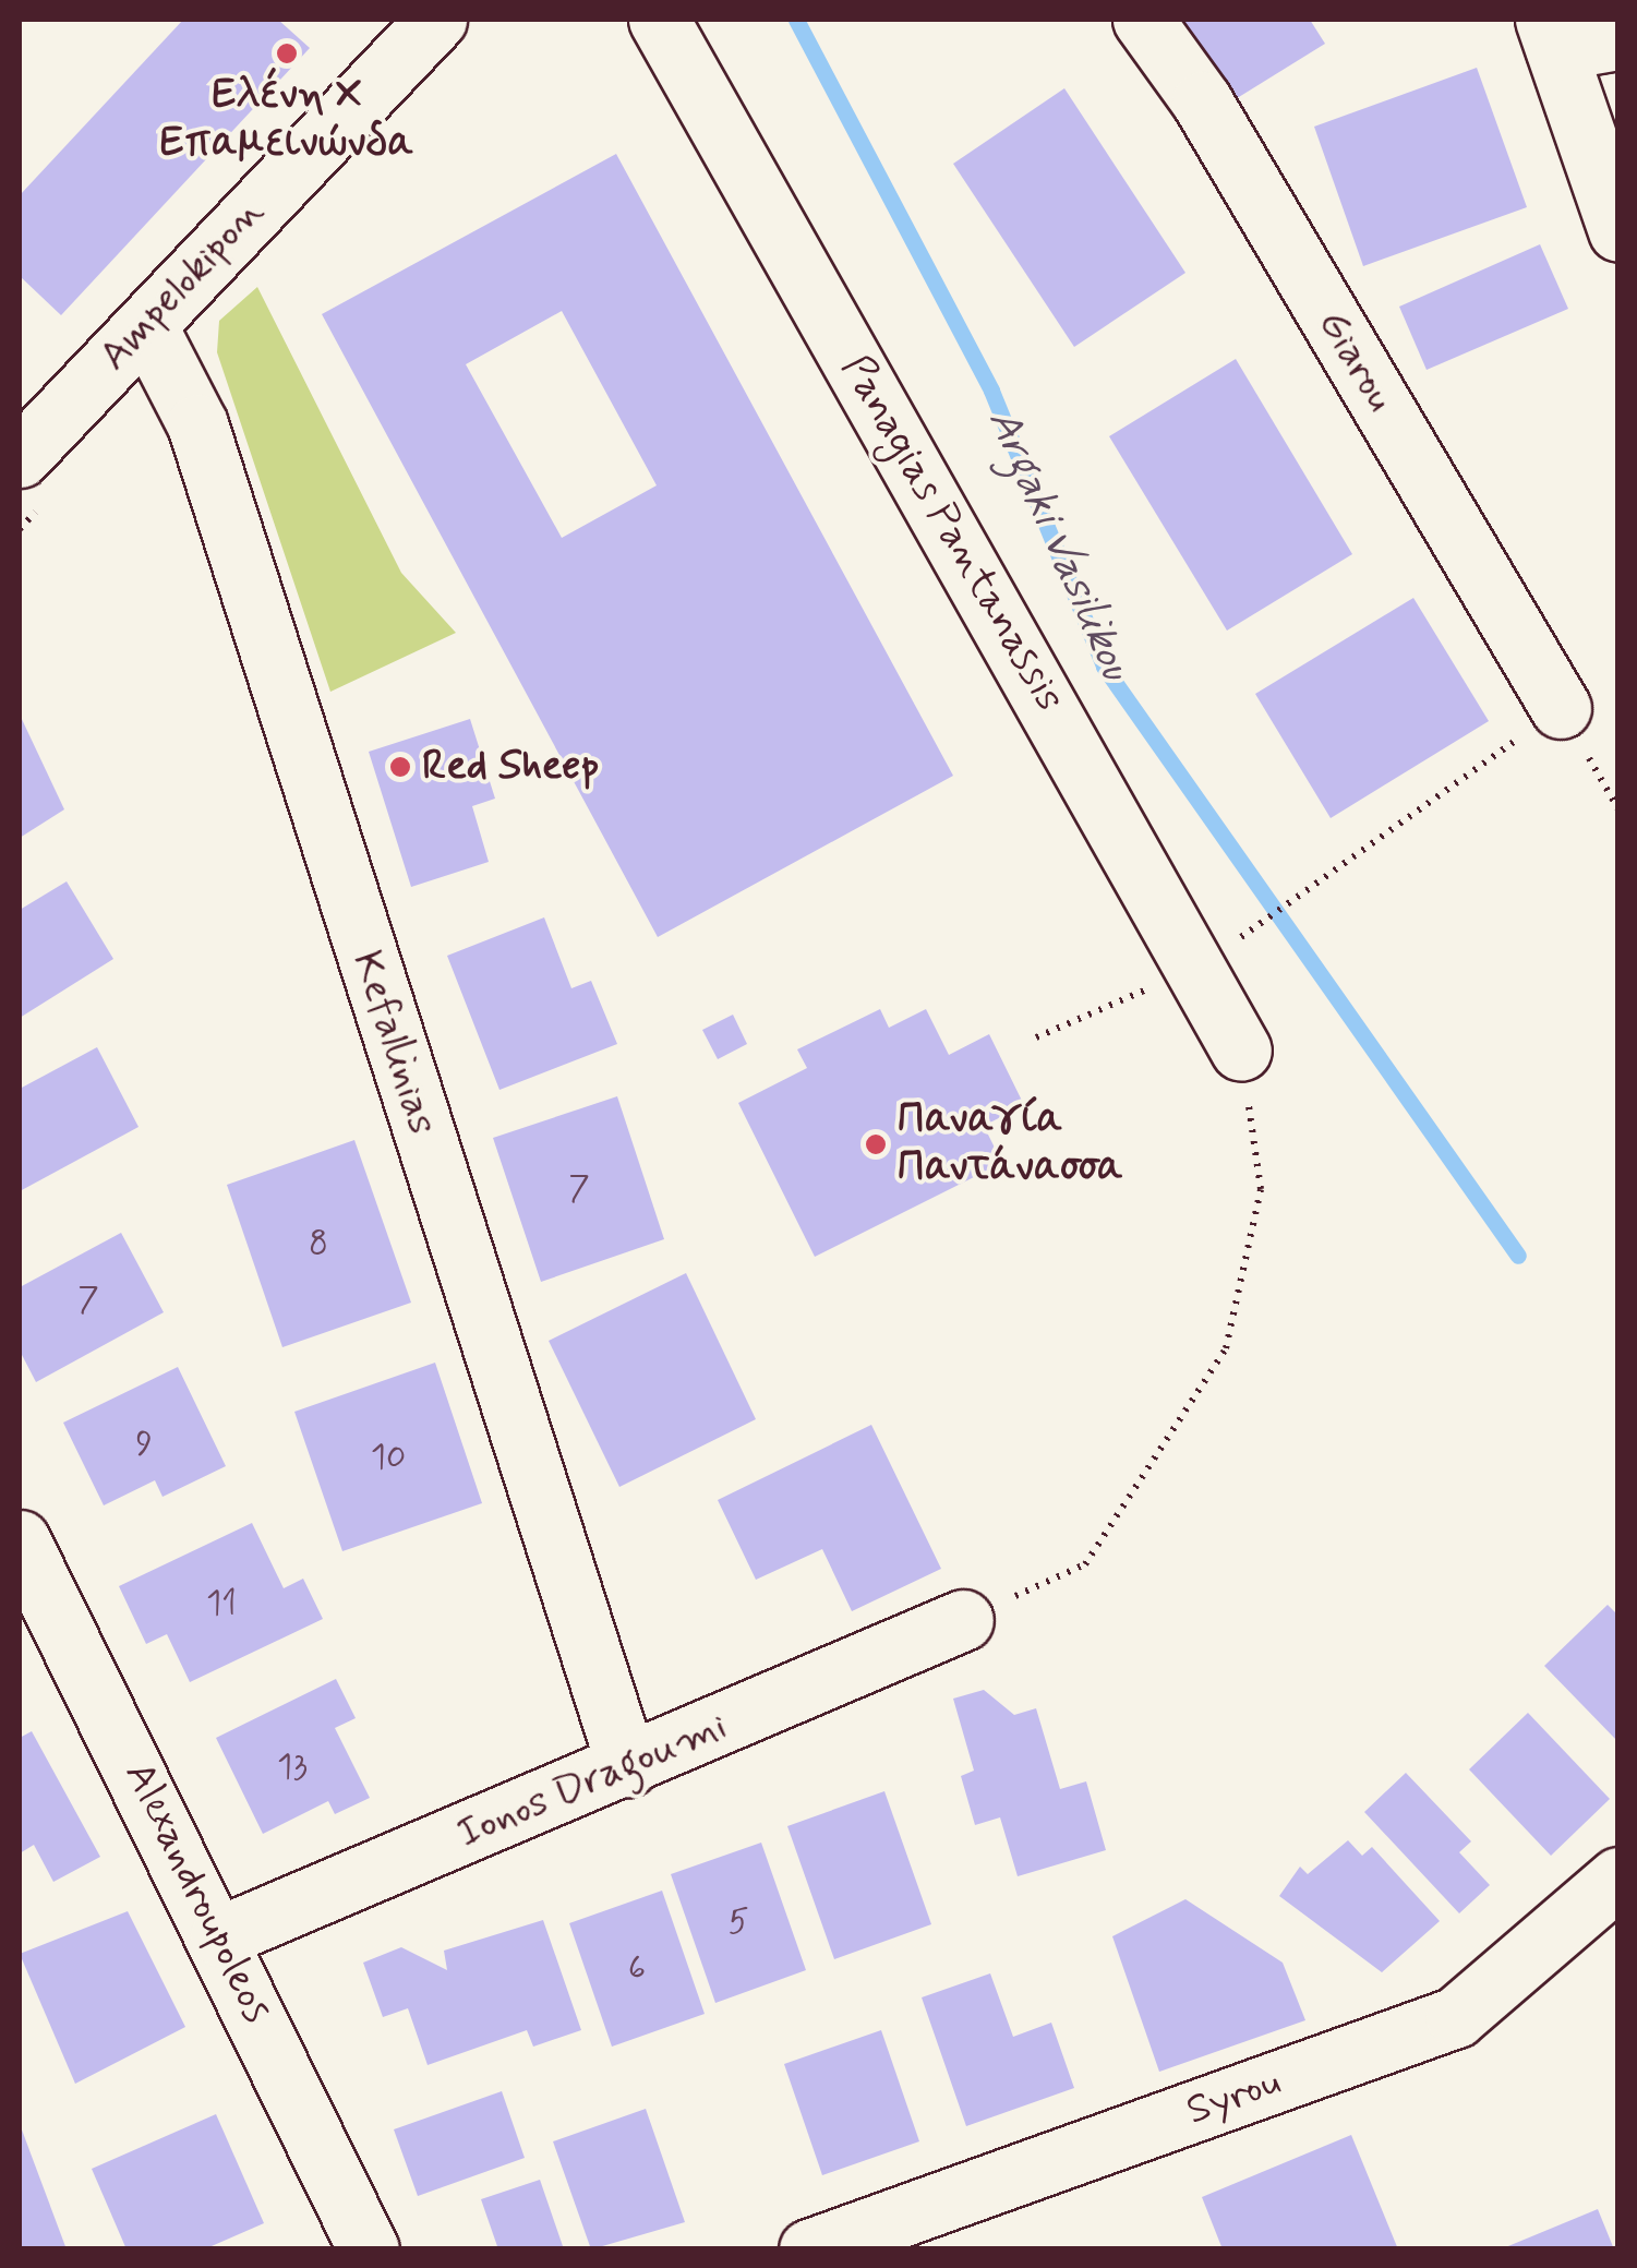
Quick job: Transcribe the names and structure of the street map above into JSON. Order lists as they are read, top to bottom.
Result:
{
  "streets": {
    "street": [
      "Ampelokipon",
      "Giarou",
      "Panagias Pantanassis",
      "Kefallinias",
      "Ionos Dragoumi",
      "Alexandroupoleos",
      "Syrou"
    ]
  },
  "crossings": [
    ["Ampelokipon", "Kefallinias"],
    ["Kefallinias", "Ionos Dragoumi"],
    ["Ionos Dragoumi", "Alexandroupoleos"]
  ],
  "water": ["Argaki Vasilikou"],
  "places": ["Ελένη Χ Επαμεινώνδα", "Red Sheep", "Παναγία Παντάνασσα"],
  "house_numbers": [
    "7",
    "8",
    "7",
    "9",
    "10",
    "11",
    "13",
    "5",
    "6"
  ]
}
